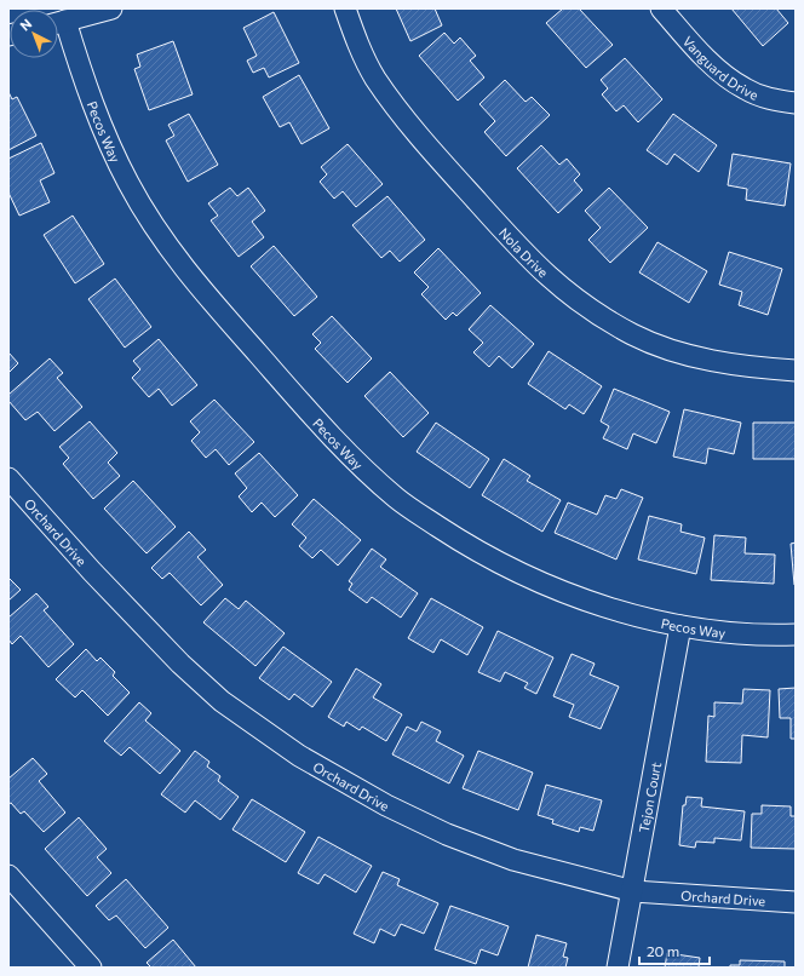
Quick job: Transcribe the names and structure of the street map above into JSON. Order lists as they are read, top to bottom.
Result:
{
  "streets": {
    "street": [
      "Vanguard Drive",
      "Pecos Way",
      "Nola Drive",
      "Orchard Drive",
      "Tejon Court"
    ]
  },
  "crossings": [
    ["Pecos Way", "Tejon Court"],
    ["Orchard Drive", "Tejon Court"]
  ],
  "scale_bar": "20 m",
  "north": "top left"
}
